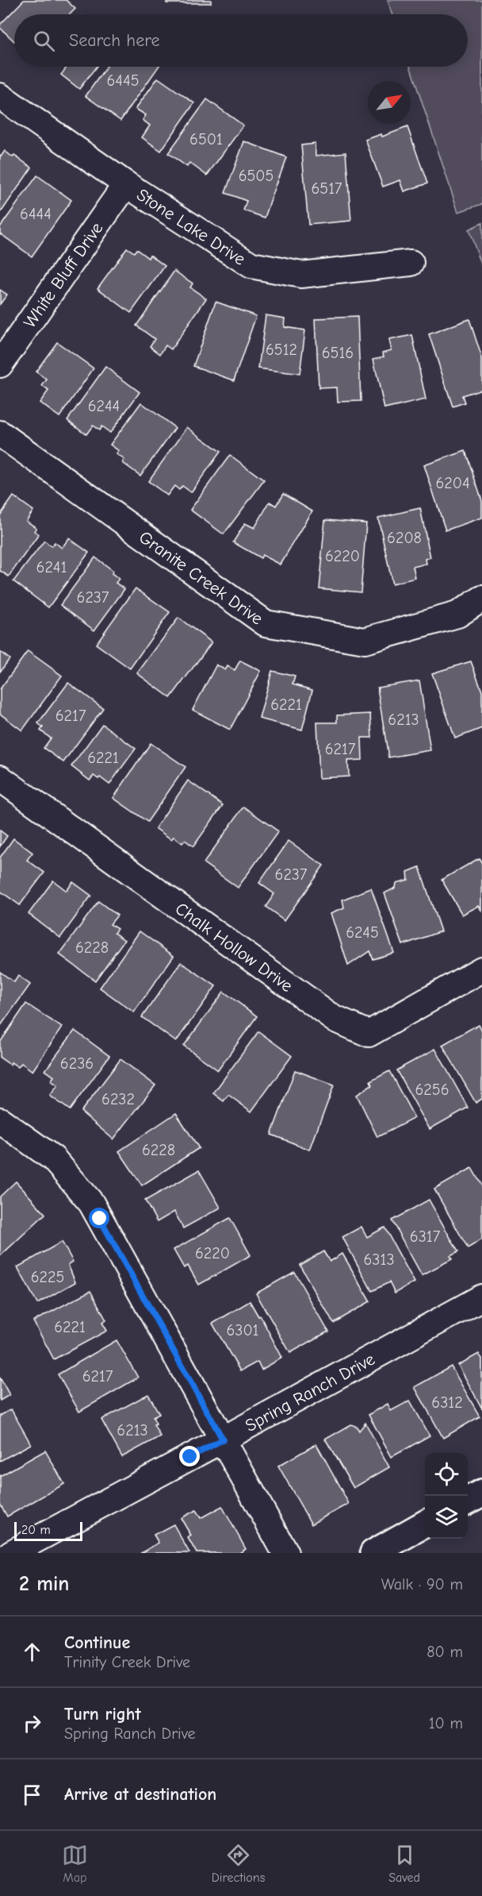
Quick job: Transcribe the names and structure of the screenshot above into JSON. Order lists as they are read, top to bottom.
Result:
{
  "streets": {
    "street": [
      "Stone Lake Drive",
      "White Bluff Drive",
      "Granite Creek Drive",
      "Chalk Hollow Drive",
      "Spring Ranch Drive"
    ]
  },
  "crossings": [
    ["Stone Lake Drive", "White Bluff Drive"]
  ],
  "house_numbers": [
    "6445",
    "6501",
    "6505",
    "6517",
    "6444",
    "6512",
    "6516",
    "6244",
    "6204",
    "6208",
    "6220",
    "6241",
    "6237",
    "6221",
    "6217",
    "6213",
    "6217",
    "6221",
    "6237",
    "6245",
    "6228",
    "6236",
    "6256",
    "6232",
    "6228",
    "6317",
    "6220",
    "6313",
    "6225",
    "6221",
    "6301",
    "6217",
    "6312",
    "6213"
  ],
  "scale_bar": "20 m",
  "north": "top right",
  "page": {
    "search": "Search here",
    "scale": "20 m",
    "heading": ["2 min", "Walk · 90 m"],
    "list": [
      ["Continue", "Trinity Creek Drive", "80 m"],
      ["Turn right", "Spring Ranch Drive", "10 m"],
      "Arrive at destination"
    ],
    "nav": ["Map", "Directions", "Saved"]
  }
}
